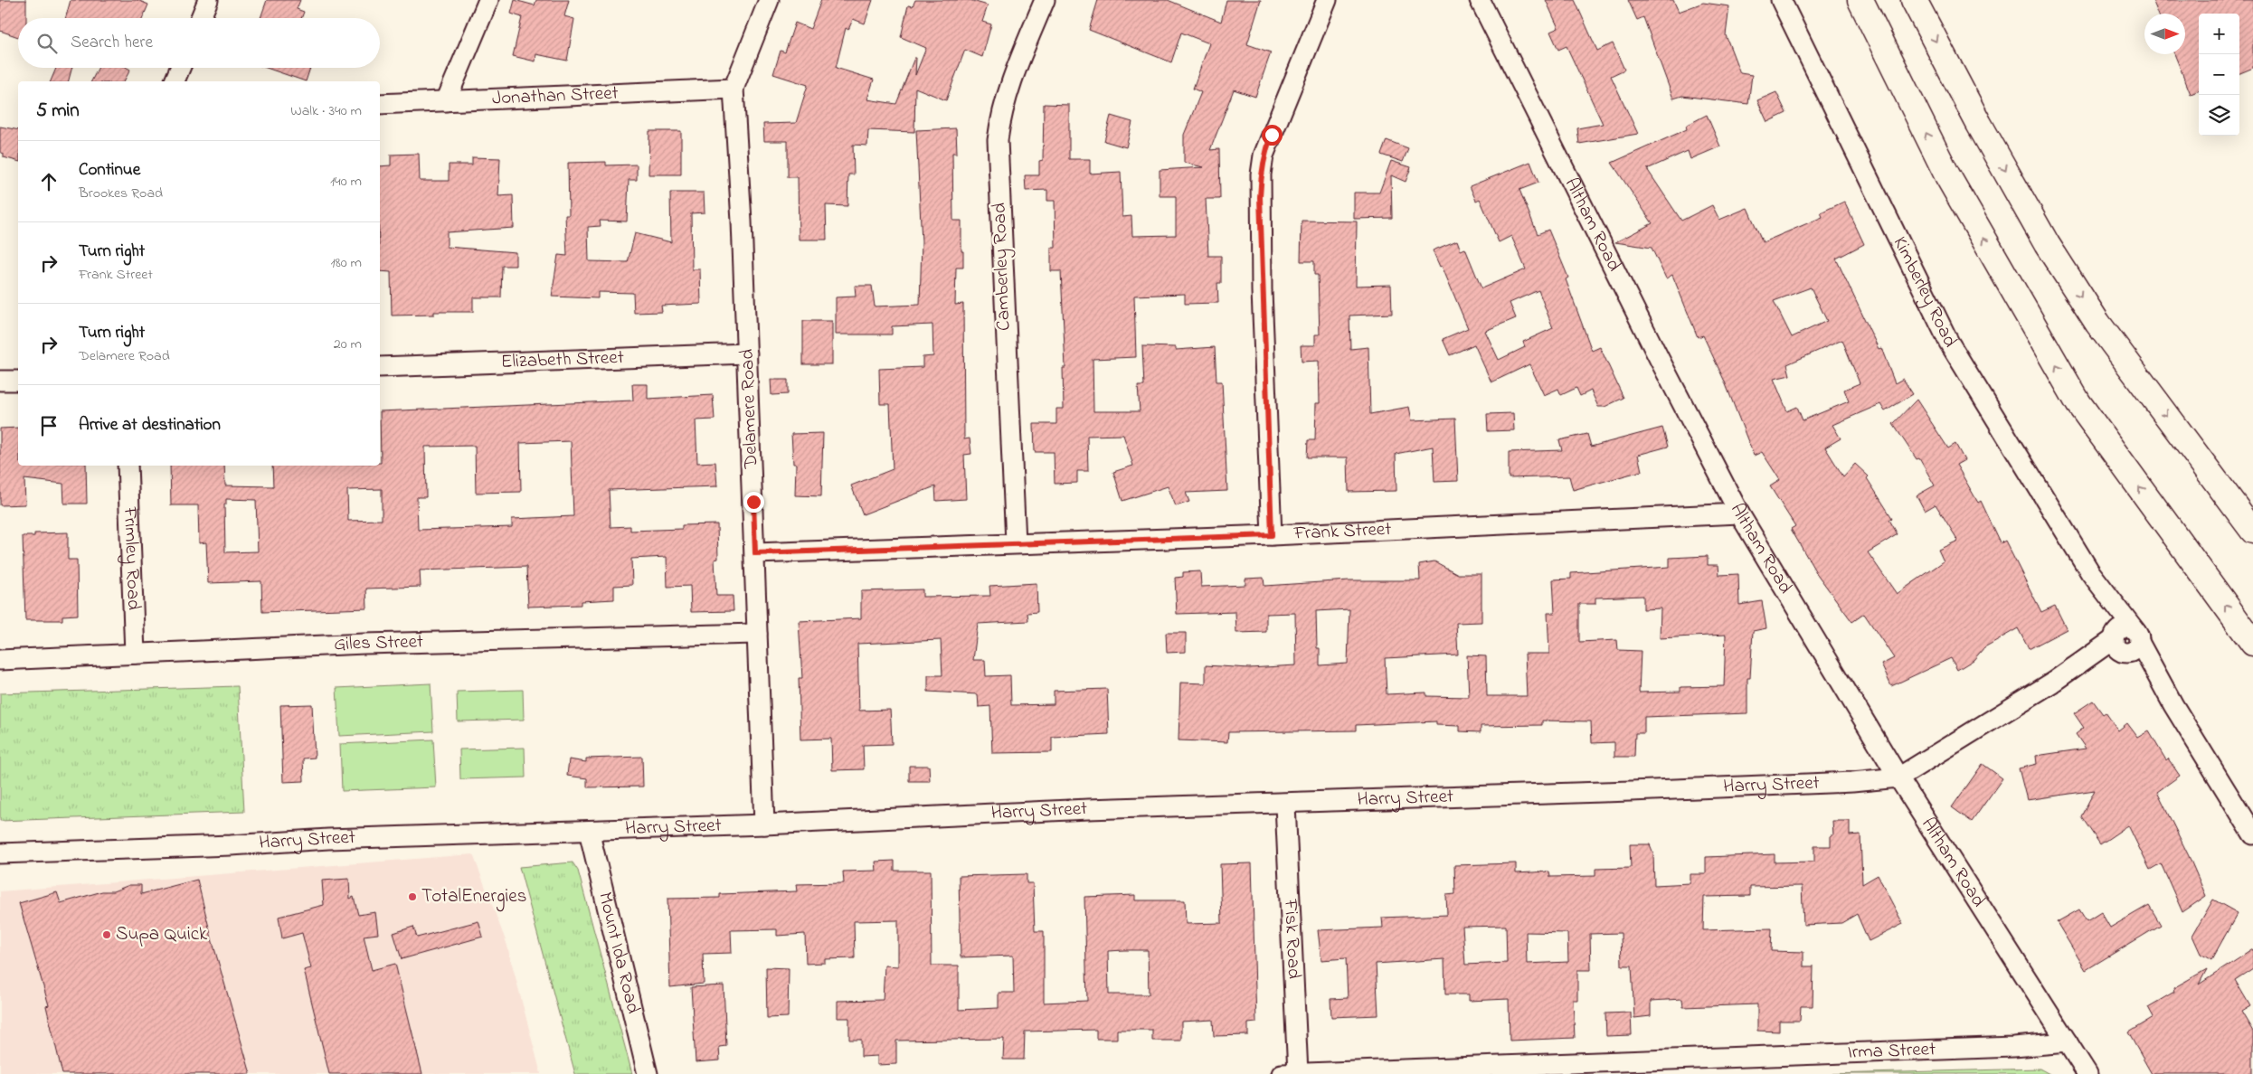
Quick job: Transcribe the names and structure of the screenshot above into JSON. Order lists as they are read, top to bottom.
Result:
{
  "streets": {
    "street": [
      "Jonathan Street",
      "Altham Road",
      "Camberley Road",
      "Kimberley Road",
      "Elizabeth Street",
      "Delamere Road",
      "Frank Street",
      "Frimley Road",
      "Giles Street",
      "Harry Street",
      "Fisk Road",
      "Mount Ida Road",
      "Irma Street"
    ]
  },
  "crossings": [
    ["Jonathan Street", "Delamere Road"],
    ["Altham Road", "Frank Street"],
    ["Altham Road", "Harry Street"],
    ["Altham Road", "Irma Street"],
    ["Camberley Road", "Frank Street"],
    ["Kimberley Road", "Harry Street"],
    ["Elizabeth Street", "Delamere Road"],
    ["Delamere Road", "Frank Street"],
    ["Delamere Road", "Giles Street"],
    ["Delamere Road", "Harry Street"],
    ["Frimley Road", "Giles Street"],
    ["Harry Street", "Fisk Road"],
    ["Harry Street", "Mount Ida Road"],
    ["Fisk Road", "Irma Street"]
  ],
  "places": ["TotalEnergies", "Supa Quick"],
  "north": "right",
  "page": {
    "map_buttons": ["+", "−"],
    "search": "Search here",
    "heading": ["5 min", "Walk · 340 m"],
    "list": [
      ["Continue", "Brookes Road", "140 m"],
      ["Turn right", "Frank Street", "180 m"],
      ["Turn right", "Delamere Road", "20 m"],
      "Arrive at destination"
    ]
  }
}
